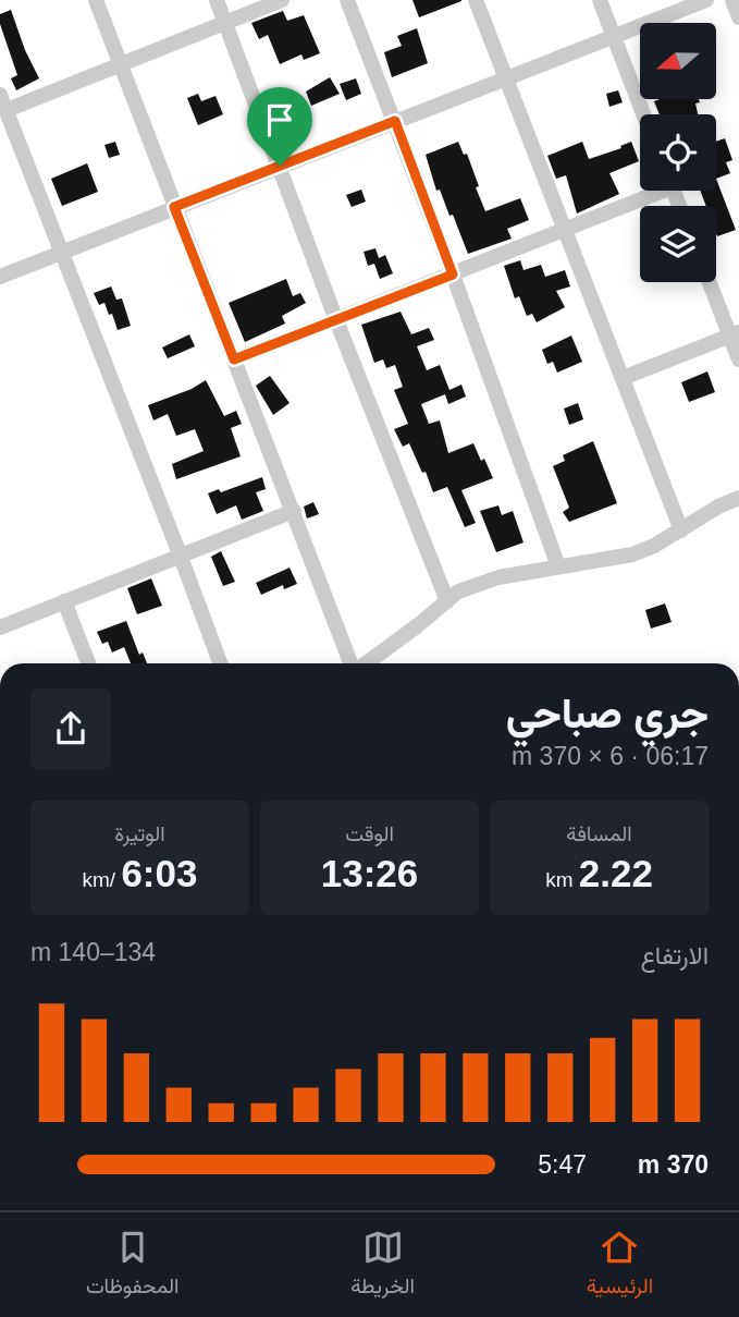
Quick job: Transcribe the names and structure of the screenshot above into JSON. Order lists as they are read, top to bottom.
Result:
{
  "north": "left",
  "page": {
    "heading": ["جري صباحي", "06:17 · 6 × 370 m"],
    "stats": [
      ["المسافة", "2.22 km"],
      ["الوقت", "13:26"],
      ["الوتيرة", "6:03 /km"]
    ],
    "chart": ["الارتفاع", "134–140 m"],
    "list": [
      {
        "name": "370 m",
        "note": "5:47"
      }
    ],
    "tabs": ["الرئيسية", "الخريطة", "المحفوظات"]
  }
}
